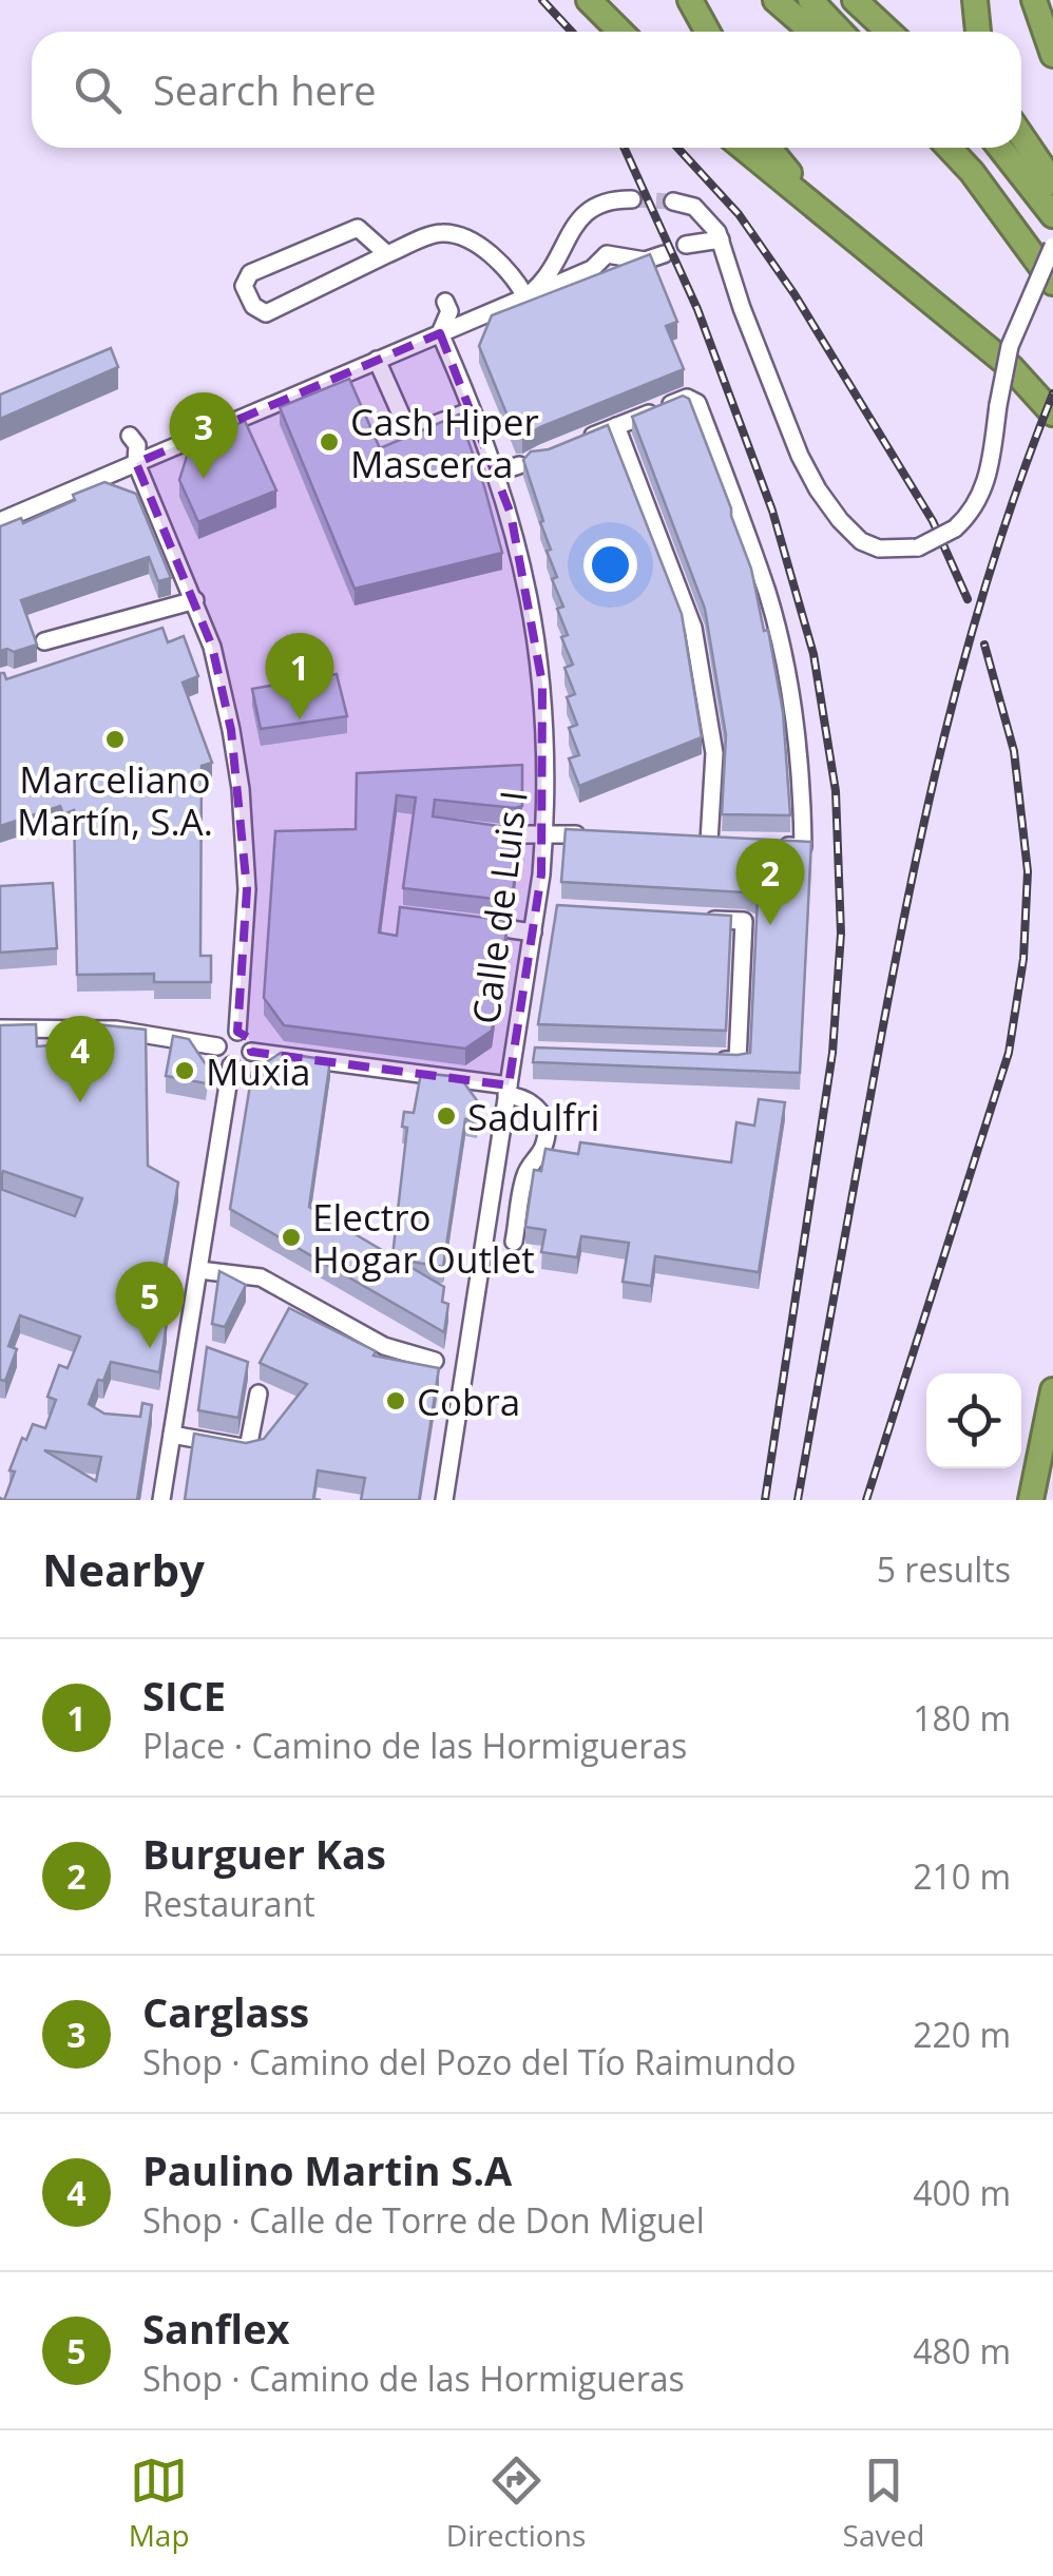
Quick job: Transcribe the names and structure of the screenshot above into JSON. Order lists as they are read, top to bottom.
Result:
{
  "streets": {
    "street": ["Calle de Luis I"]
  },
  "places": [
    "Cash Hiper Mascerca",
    "Marceliano Martín, S.A.",
    "Muxia",
    "Sadulfri",
    "Electro Hogar Outlet",
    "Cobra"
  ],
  "page": {
    "search": "Search here",
    "pins": [
      "3",
      "1",
      "2",
      "4",
      "5"
    ],
    "heading": ["Nearby", "5 results"],
    "list": [
      {
        "mark": "1",
        "name": "SICE",
        "note": "Place · Camino de las Hormigueras",
        "value": "180 m"
      },
      {
        "mark": "2",
        "name": "Burguer Kas",
        "note": "Restaurant",
        "value": "210 m"
      },
      {
        "mark": "3",
        "name": "Carglass",
        "note": "Shop · Camino del Pozo del Tío Raimundo",
        "value": "220 m"
      },
      {
        "mark": "4",
        "name": "Paulino Martin S.A",
        "note": "Shop · Calle de Torre de Don Miguel",
        "value": "400 m"
      },
      {
        "mark": "5",
        "name": "Sanflex",
        "note": "Shop · Camino de las Hormigueras",
        "value": "480 m"
      }
    ],
    "nav": ["Map", "Directions", "Saved"]
  }
}
